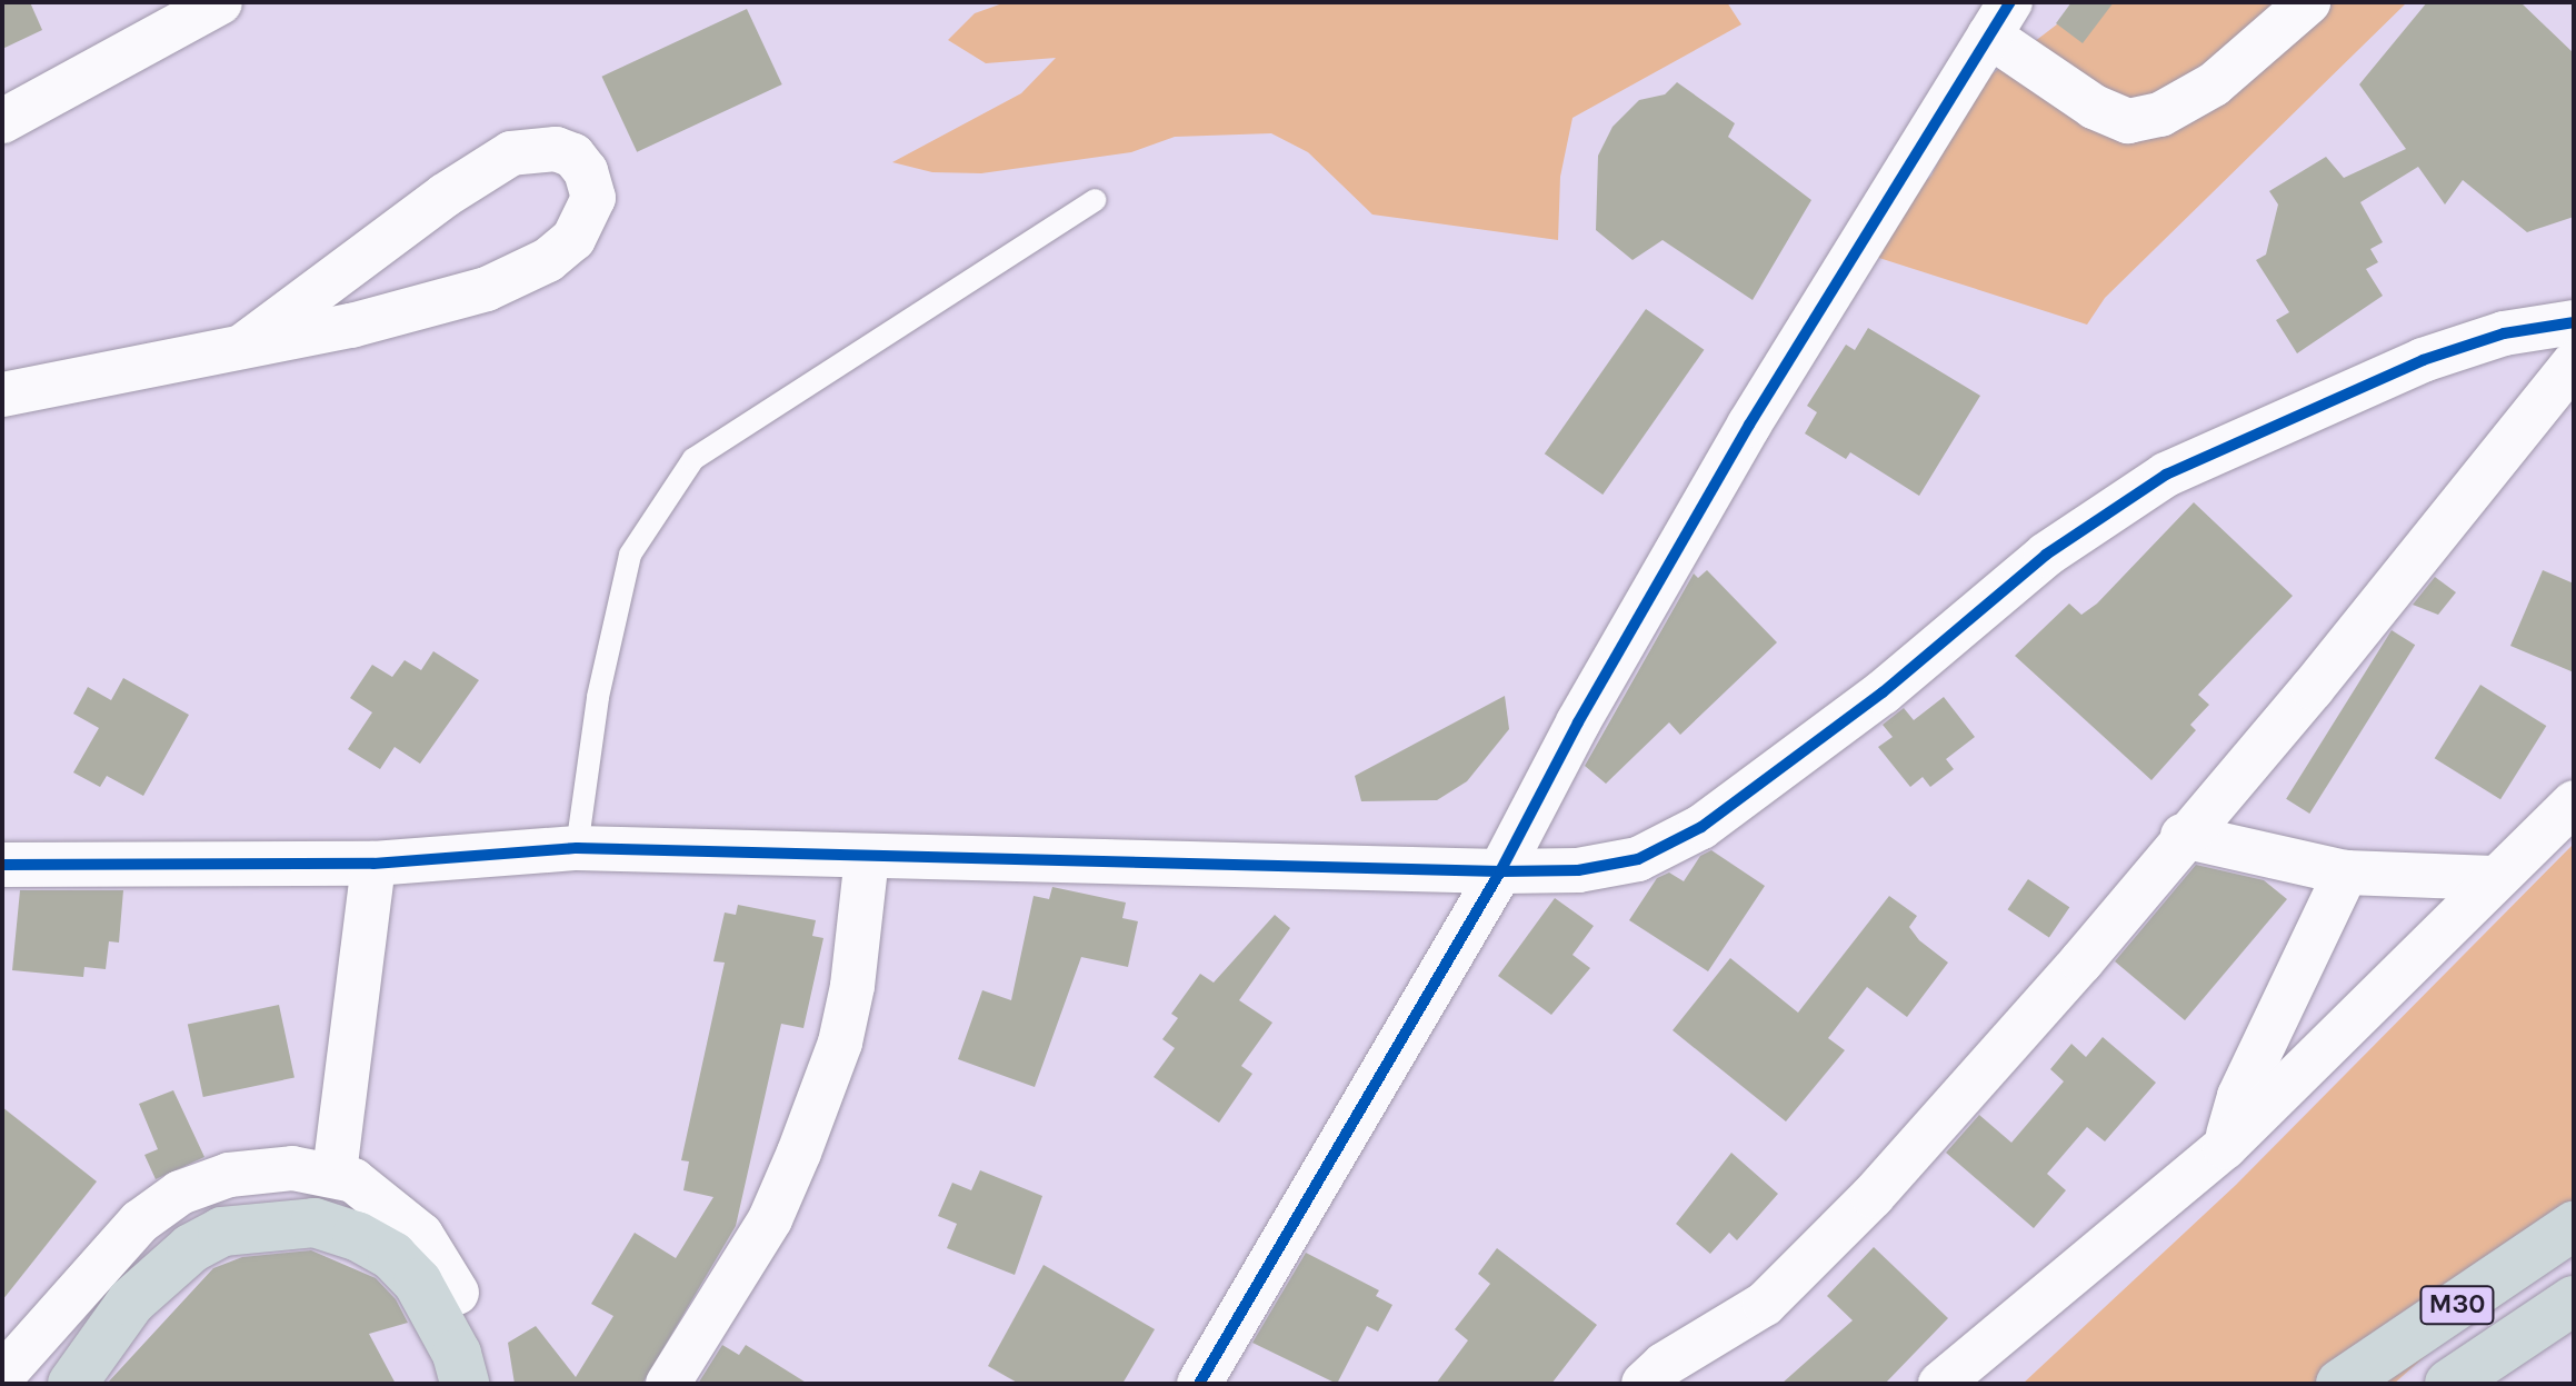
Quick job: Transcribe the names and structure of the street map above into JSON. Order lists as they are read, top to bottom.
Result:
{
  "streets": {
    "highway": ["M30"]
  }
}
